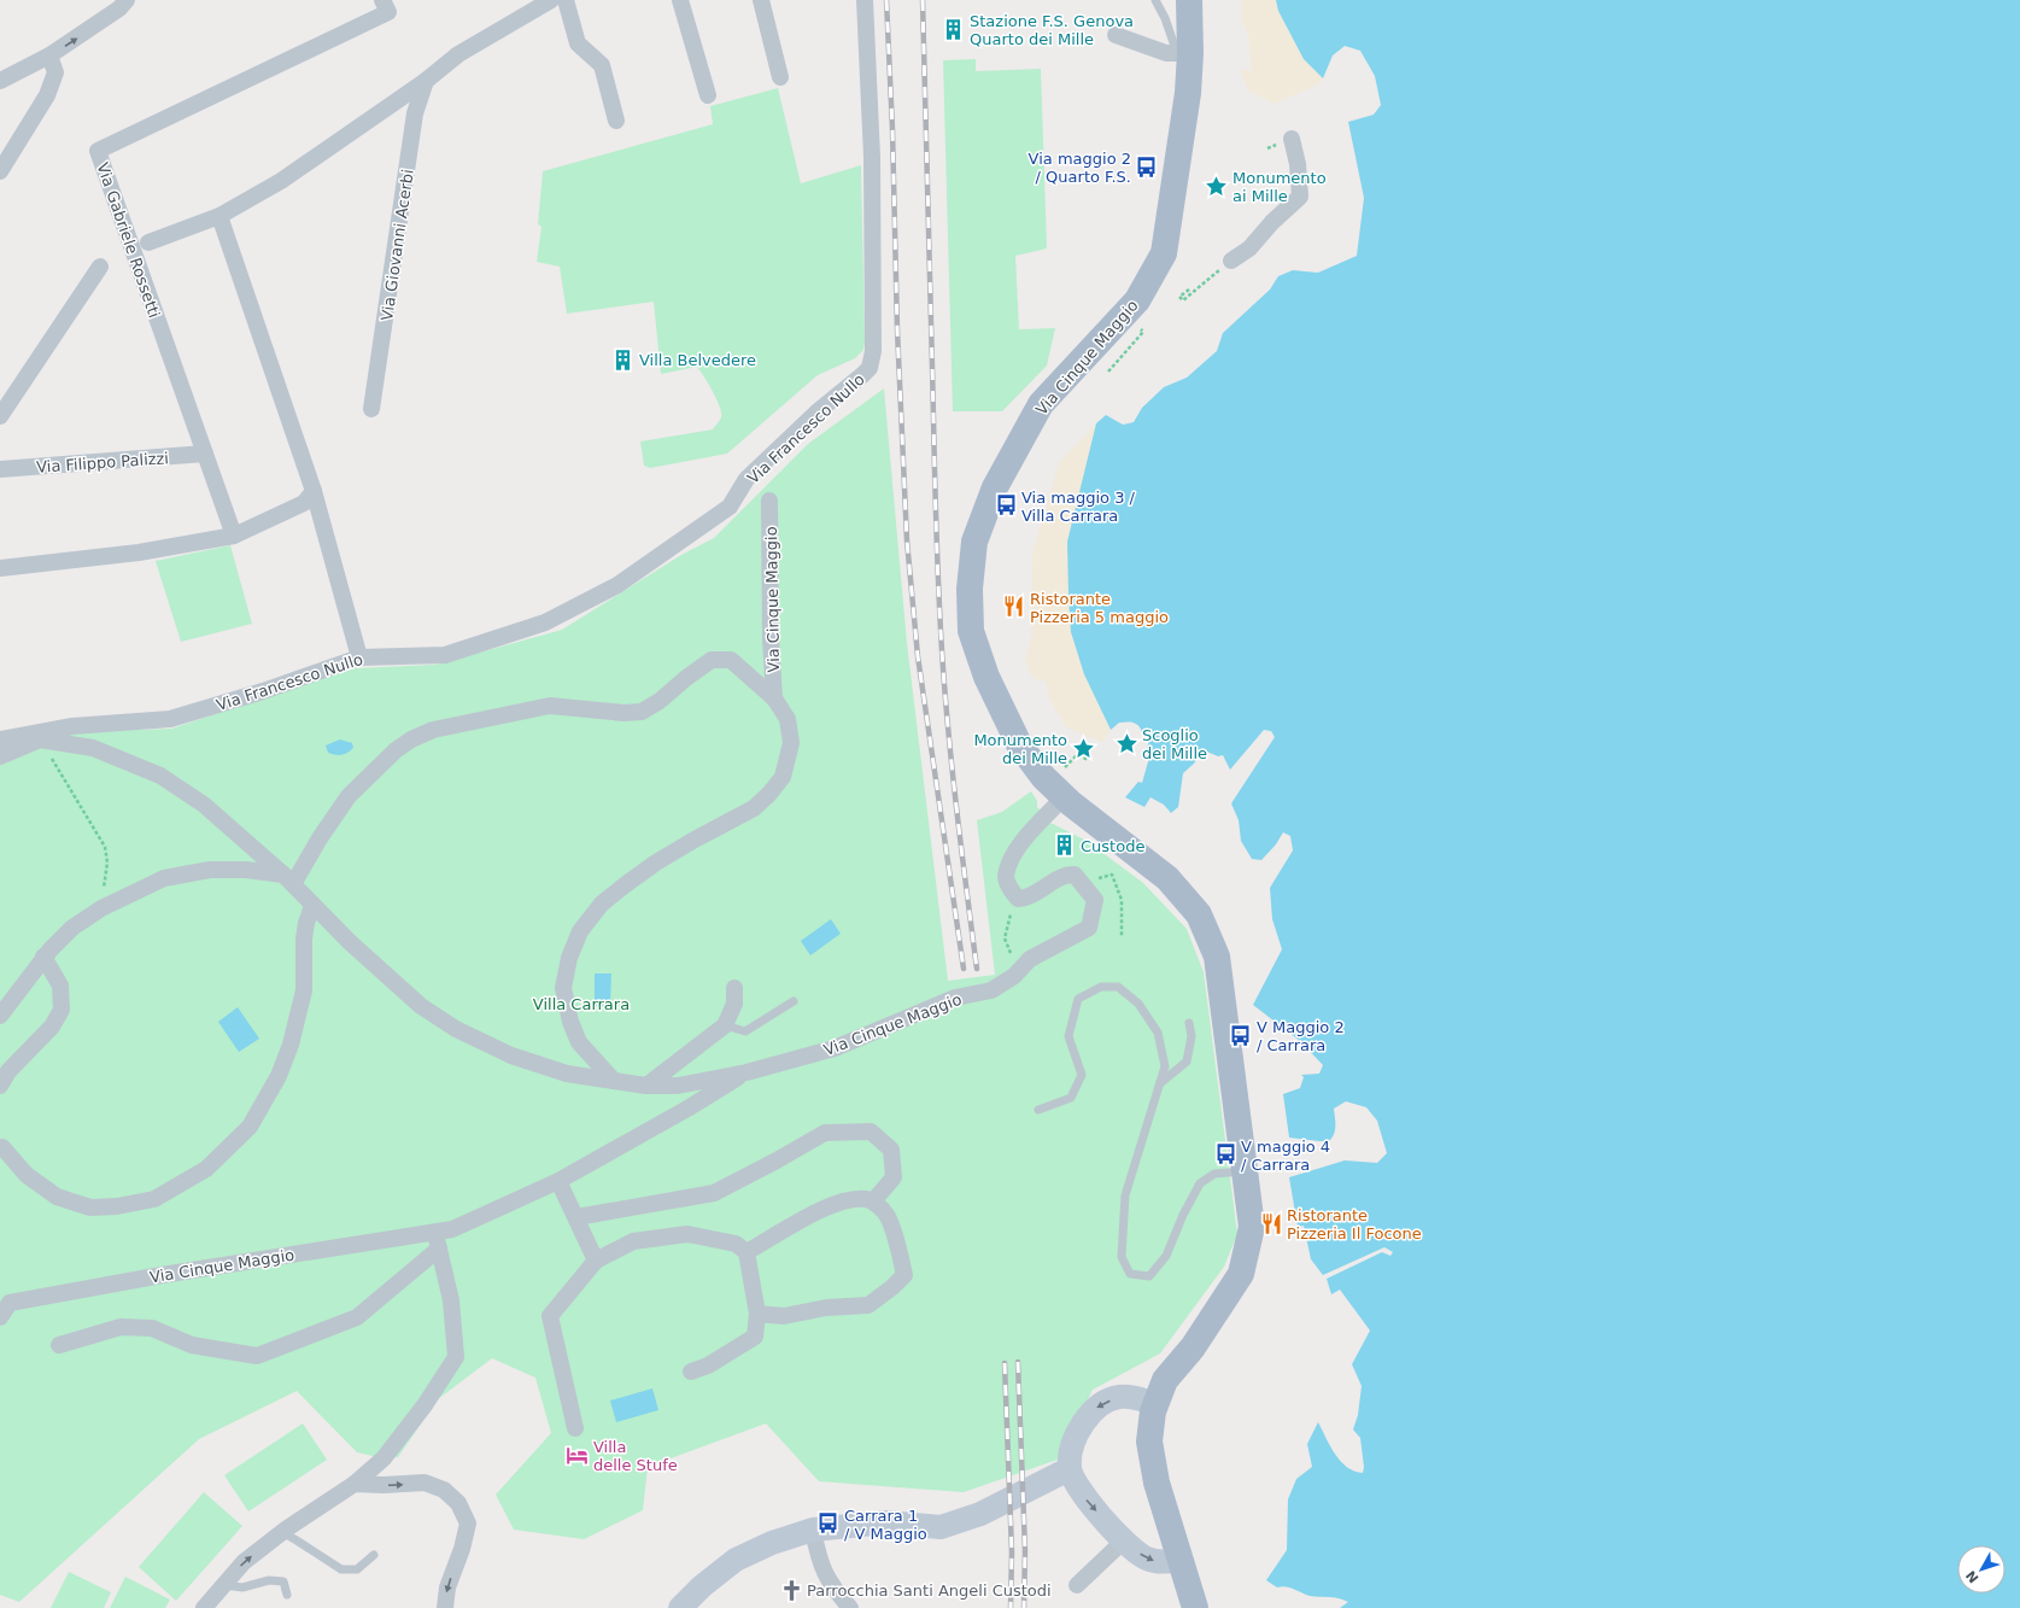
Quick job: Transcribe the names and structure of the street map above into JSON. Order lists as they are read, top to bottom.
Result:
{
  "streets": {
    "main road": ["Via Cinque Maggio"],
    "street": [
      "Via Gabriele Rossetti",
      "Via Giovanni Acerbi",
      "Via Francesco Nullo",
      "Via Filippo Palizzi"
    ]
  },
  "crossings": [
    ["Via Gabriele Rossetti", "Via Filippo Palizzi"]
  ],
  "parks": ["Villa Carrara"],
  "places": {
    "building": ["Stazione F.S. Genova Quarto dei Mille", "Villa Belvedere", "Custode"],
    "bus stop": [
      "Via maggio 2 / Quarto F.S.",
      "Via maggio 3 / Villa Carrara",
      "V Maggio 2 / Carrara",
      "V maggio 4 / Carrara",
      "Carrara 1 / V Maggio"
    ],
    "place": ["Monumento ai Mille", "Scoglio dei Mille", "Monumento dei Mille"],
    "restaurant": ["Ristorante Pizzeria 5 maggio", "Ristorante Pizzeria Il Focone"],
    "hotel": ["Villa delle Stufe"],
    "church": ["Parrocchia Santi Angeli Custodi"]
  },
  "north": "bottom left"
}
